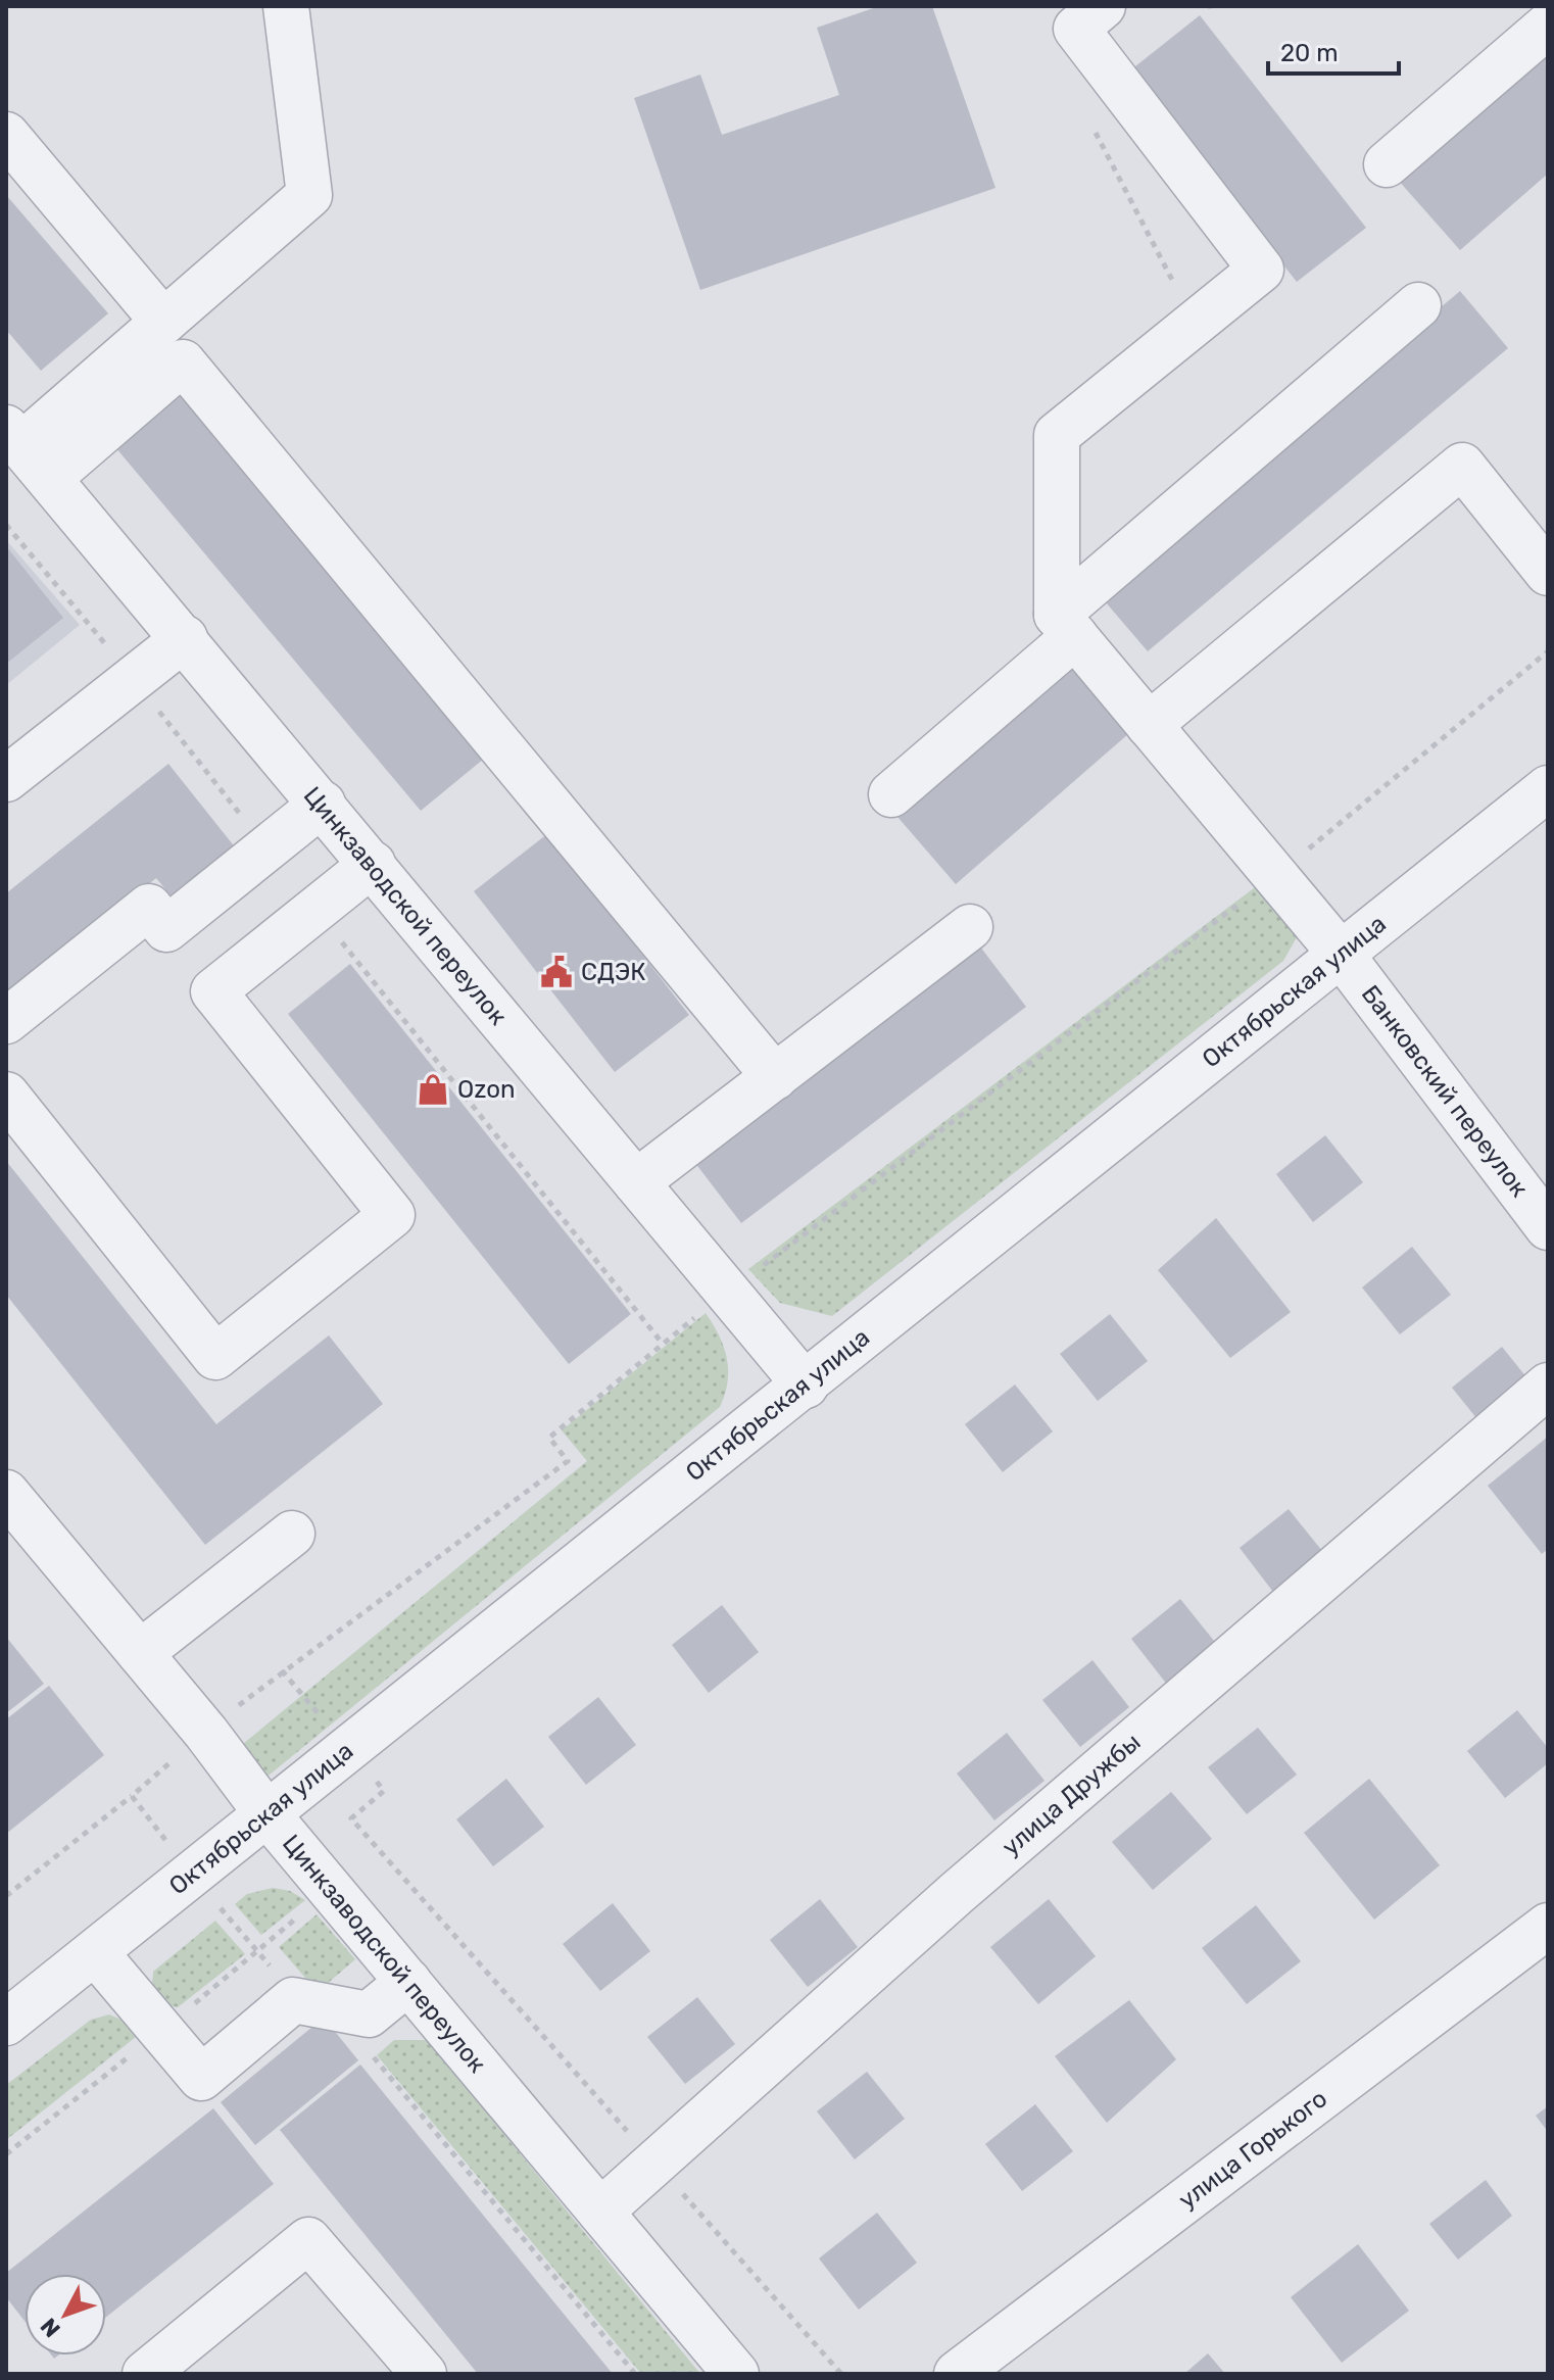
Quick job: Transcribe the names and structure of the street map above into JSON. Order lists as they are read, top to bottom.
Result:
{
  "streets": {
    "street": [
      "Цинкзаводской переулок",
      "Октябрьская улица",
      "Банковский переулок",
      "улица Дружбы",
      "улица Горького"
    ]
  },
  "crossings": [
    ["Цинкзаводской переулок", "Октябрьская улица"],
    ["Цинкзаводской переулок", "улица Дружбы"],
    ["Октябрьская улица", "Банковский переулок"]
  ],
  "places": {
    "public building": ["СДЭК"],
    "shop": ["Ozon"]
  },
  "scale_bar": "20 m",
  "north": "bottom left"
}
